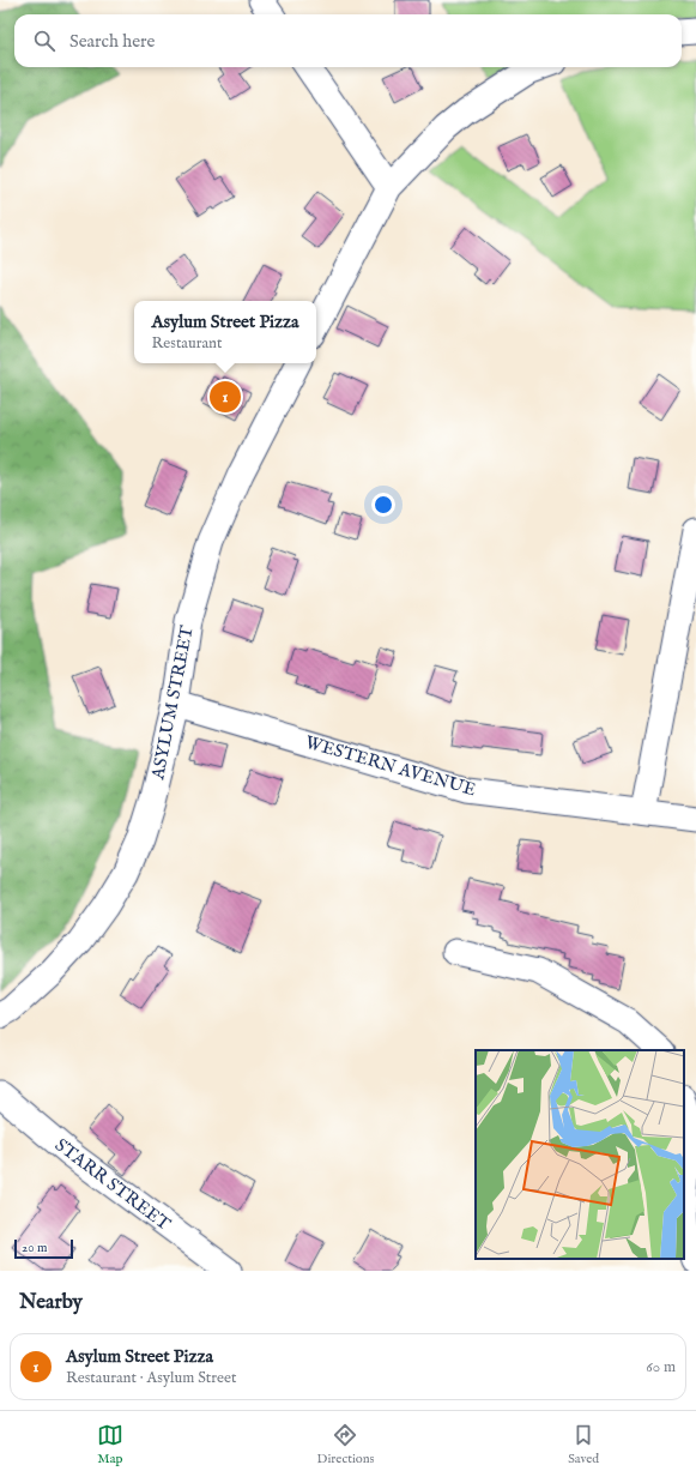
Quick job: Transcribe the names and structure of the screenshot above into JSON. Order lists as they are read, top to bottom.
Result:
{
  "streets": {
    "street": ["ASYLUM STREET", "WESTERN AVENUE", "STARR STREET"]
  },
  "crossings": [
    ["ASYLUM STREET", "WESTERN AVENUE"]
  ],
  "scale_bar": "20 m",
  "page": {
    "search": "Search here",
    "popup": ["Asylum Street Pizza", "Restaurant"],
    "pins": "1",
    "scale": "20 m",
    "heading": "Nearby",
    "list": [
      {
        "mark": "1",
        "name": "Asylum Street Pizza",
        "note": "Restaurant · Asylum Street",
        "value": "60 m"
      }
    ],
    "nav": ["Map", "Directions", "Saved"]
  }
}
